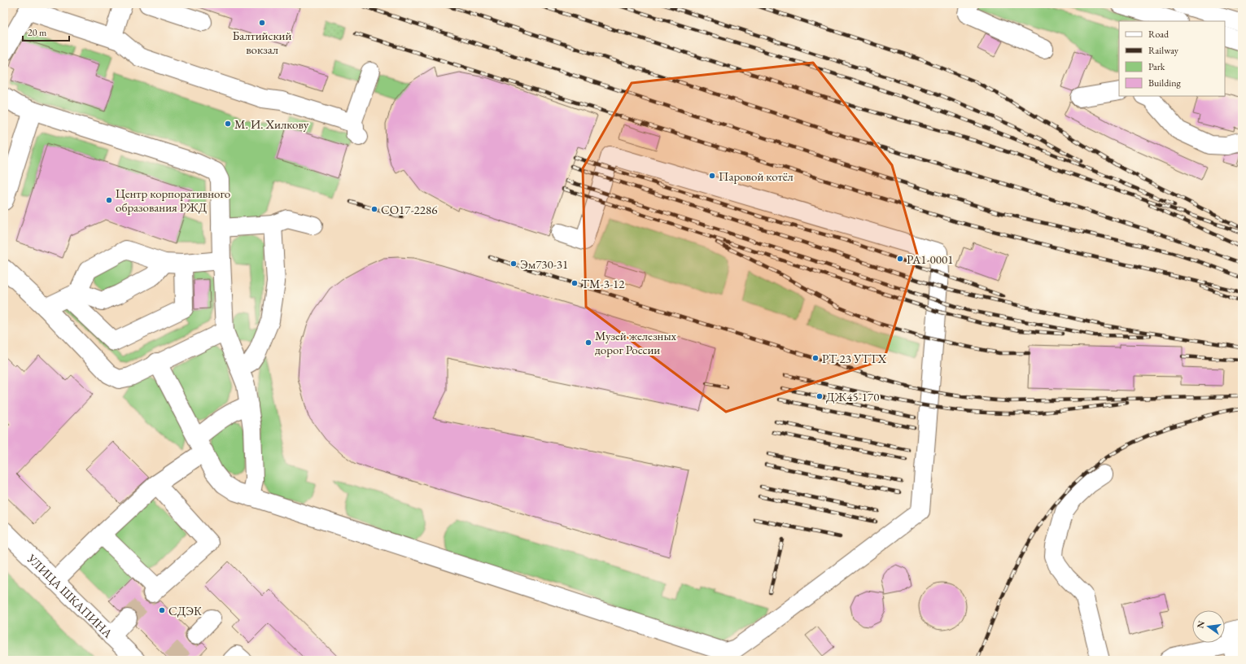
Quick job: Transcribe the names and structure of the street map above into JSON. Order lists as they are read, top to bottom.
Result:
{
  "streets": {
    "main road": ["УЛИЦА ШКАПИНА"]
  },
  "places": [
    "Балтийский вокзал",
    "М. И. Хилкову",
    "Паровой котёл",
    "Центр корпоративного образования РЖД",
    "СО17-2286",
    "РА1-0001",
    "Эм730-31",
    "ТМ-3-12",
    "Музей железных дорог России",
    "РТ-23 УТТХ",
    "ДЖ45-170",
    "СДЭК"
  ],
  "legend": [
    "Road",
    "Railway",
    "Park",
    "Building"
  ],
  "scale_bar": "20 m",
  "north": "left"
}
